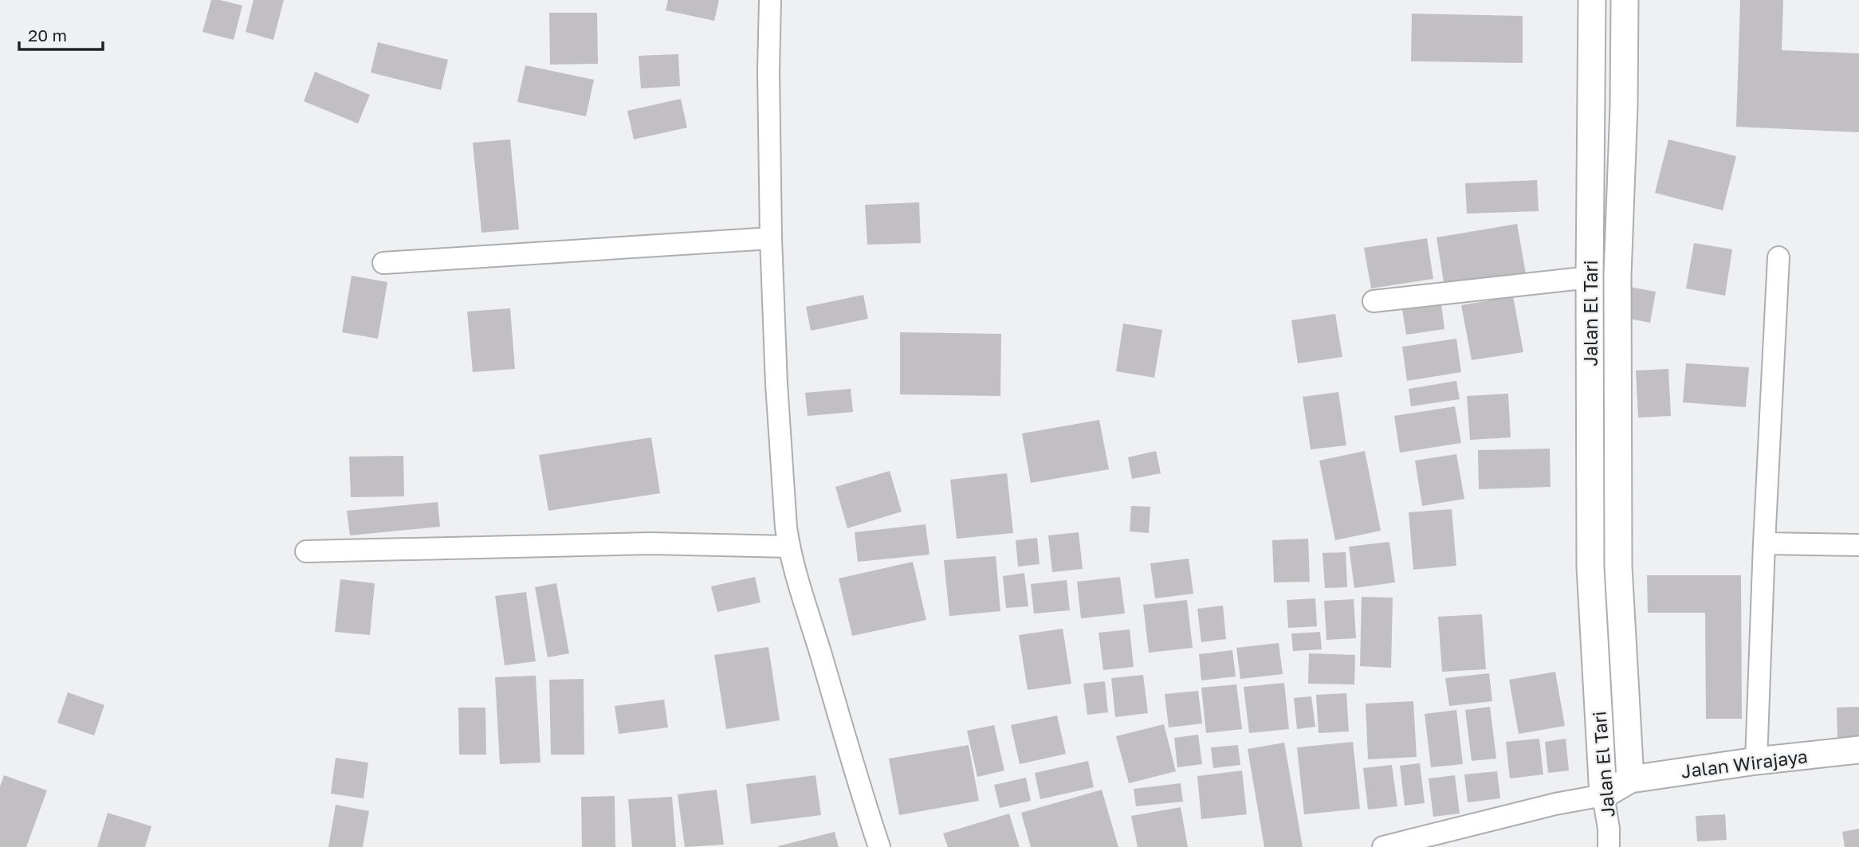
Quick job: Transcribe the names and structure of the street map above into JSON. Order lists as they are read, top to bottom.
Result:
{
  "streets": {
    "street": ["Jalan El Tari", "Jalan Wirajaya"]
  },
  "crossings": [
    ["Jalan El Tari", "Jalan Wirajaya"]
  ],
  "scale_bar": "20 m"
}
